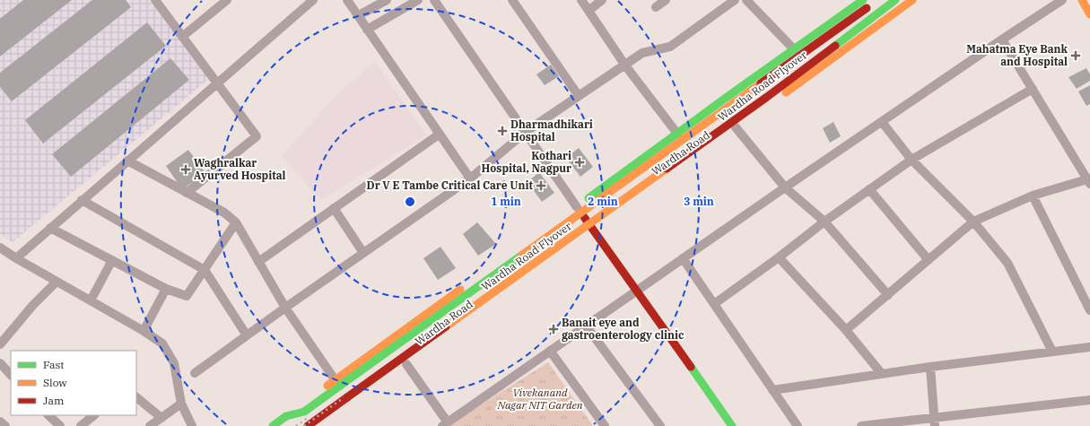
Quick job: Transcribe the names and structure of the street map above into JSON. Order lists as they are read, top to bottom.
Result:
{
  "streets": {
    "main road": ["Wardha Road Flyover", "Wardha Road"]
  },
  "crossings": [
    ["Wardha Road Flyover", "Wardha Road"]
  ],
  "parks": ["Vivekanand Nagar NIT Garden"],
  "places": {
    "health": [
      "Mahatma Eye Bank and Hospital",
      "Dharmadhikari Hospital",
      "Kothari Hospital, Nagpur",
      "Waghralkar Ayurved Hospital",
      "Dr V E Tambe Critical Care Unit",
      "Banait eye and gastroenterology clinic"
    ]
  },
  "legend": ["Fast", "Slow", "Jam"],
  "rings": ["1 min", "2 min", "3 min"]
}
